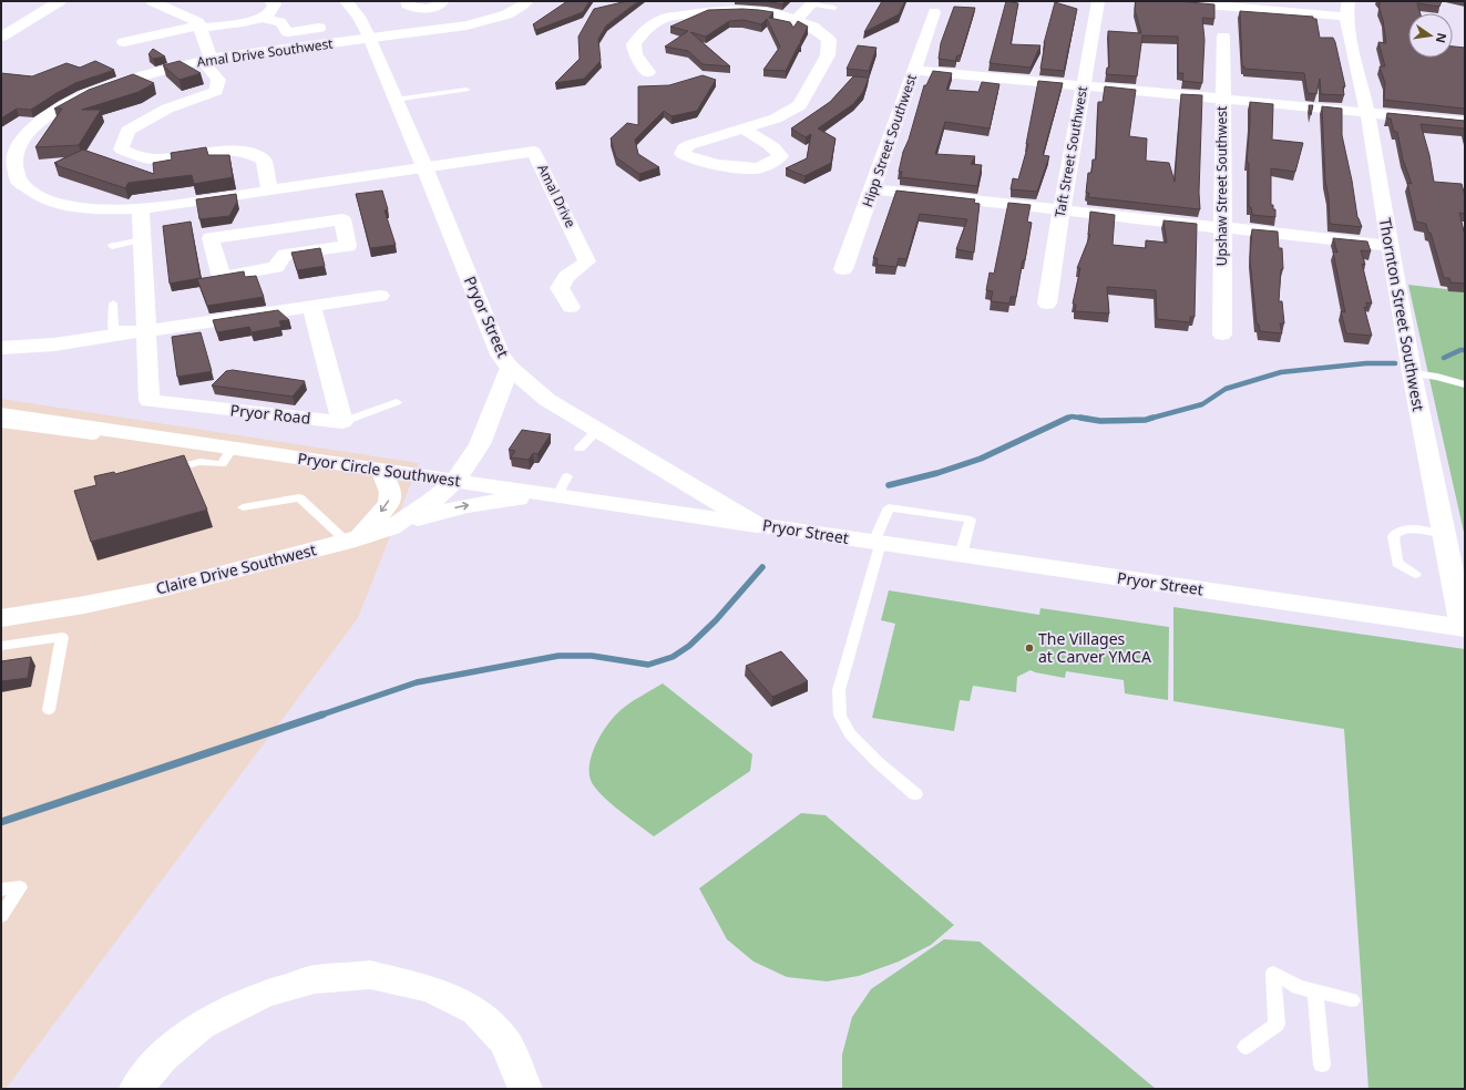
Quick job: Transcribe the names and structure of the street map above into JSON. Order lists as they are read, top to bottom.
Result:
{
  "streets": {
    "street": [
      "Amal Drive Southwest",
      "Hipp Street Southwest",
      "Taft Street Southwest",
      "Upshaw Street Southwest",
      "Amal Drive",
      "Thornton Street Southwest",
      "Pryor Street",
      "Pryor Road",
      "Pryor Circle Southwest",
      "Claire Drive Southwest"
    ]
  },
  "crossings": [
    ["Amal Drive Southwest", "Amal Drive"],
    ["Amal Drive Southwest", "Pryor Street"],
    ["Amal Drive Southwest", "Pryor Road"],
    ["Amal Drive", "Pryor Street"],
    ["Thornton Street Southwest", "Pryor Street"],
    ["Pryor Street", "Pryor Circle Southwest"],
    ["Pryor Street", "Claire Drive Southwest"],
    ["Pryor Circle Southwest", "Claire Drive Southwest"]
  ],
  "places": ["The Villages at Carver YMCA"],
  "north": "right"
}
